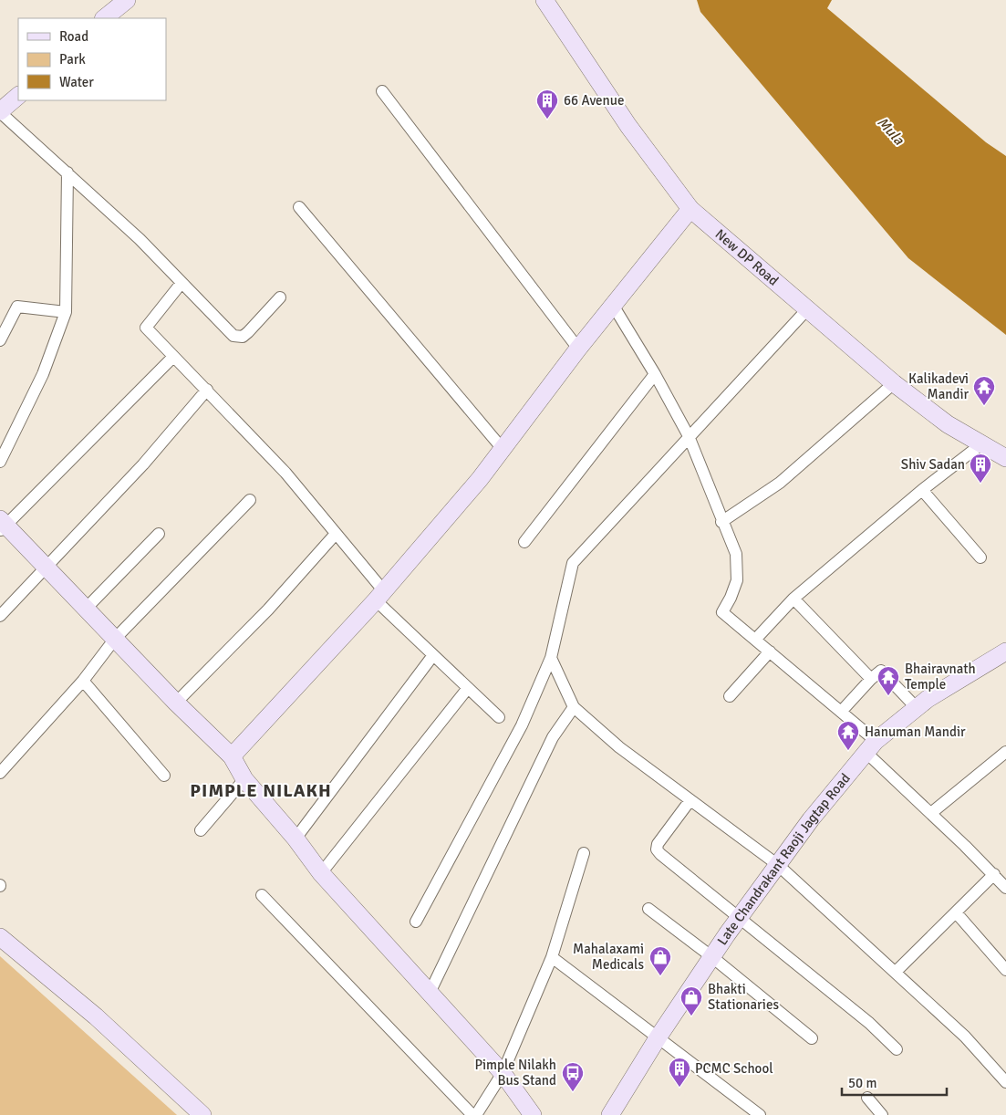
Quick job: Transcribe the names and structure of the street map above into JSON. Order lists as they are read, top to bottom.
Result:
{
  "streets": {
    "street": ["New DP Road", "Late Chandrakant Raoji Jagtap Road"]
  },
  "districts": ["PIMPLE NILAKH"],
  "water": ["Mula"],
  "places": {
    "building": ["66 Avenue", "Shiv Sadan", "PCMC School"],
    "temple": ["Kalikadevi Mandir", "Bhairavnath Temple", "Hanuman Mandir"],
    "shop": ["Mahalaxami Medicals", "Bhakti Stationaries"],
    "bus stop": ["Pimple Nilakh Bus Stand"]
  },
  "legend": ["Road", "Park", "Water"],
  "scale_bar": "50 m"
}
